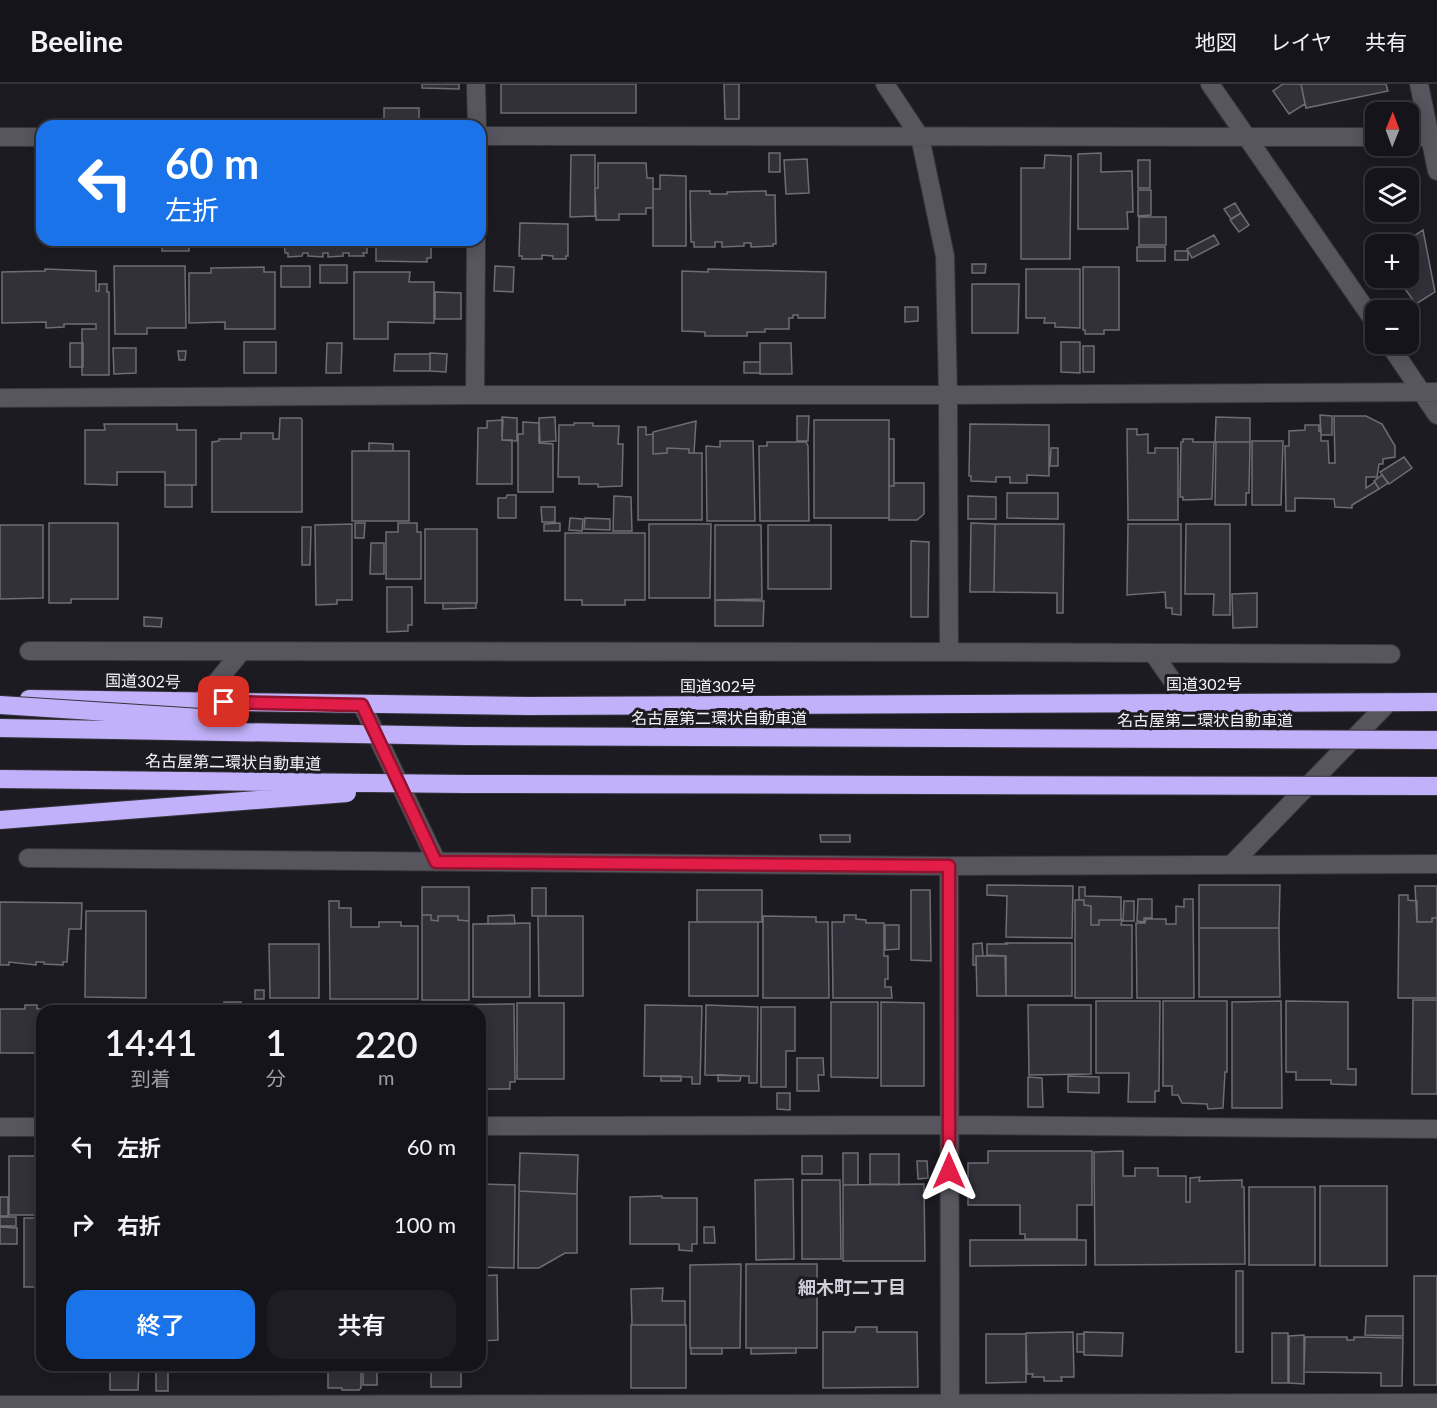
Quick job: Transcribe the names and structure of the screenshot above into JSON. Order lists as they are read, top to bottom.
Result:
{
  "streets": {
    "highway": ["国道302号", "名古屋第二環状自動車道"]
  },
  "districts": ["細木町二丁目"],
  "north": "top",
  "page": {
    "header": "Beeline",
    "nav": ["地図", "レイヤ", "共有"],
    "map_buttons": ["+", "−"],
    "turn": ["60 m", "左折"],
    "eta": [
      "14:41",
      "到着",
      "1",
      "分",
      "220",
      "m"
    ],
    "list": [
      {
        "name": "左折",
        "value": "60 m"
      },
      {
        "name": "右折",
        "value": "100 m"
      }
    ],
    "buttons": ["終了", "共有"]
  }
}
